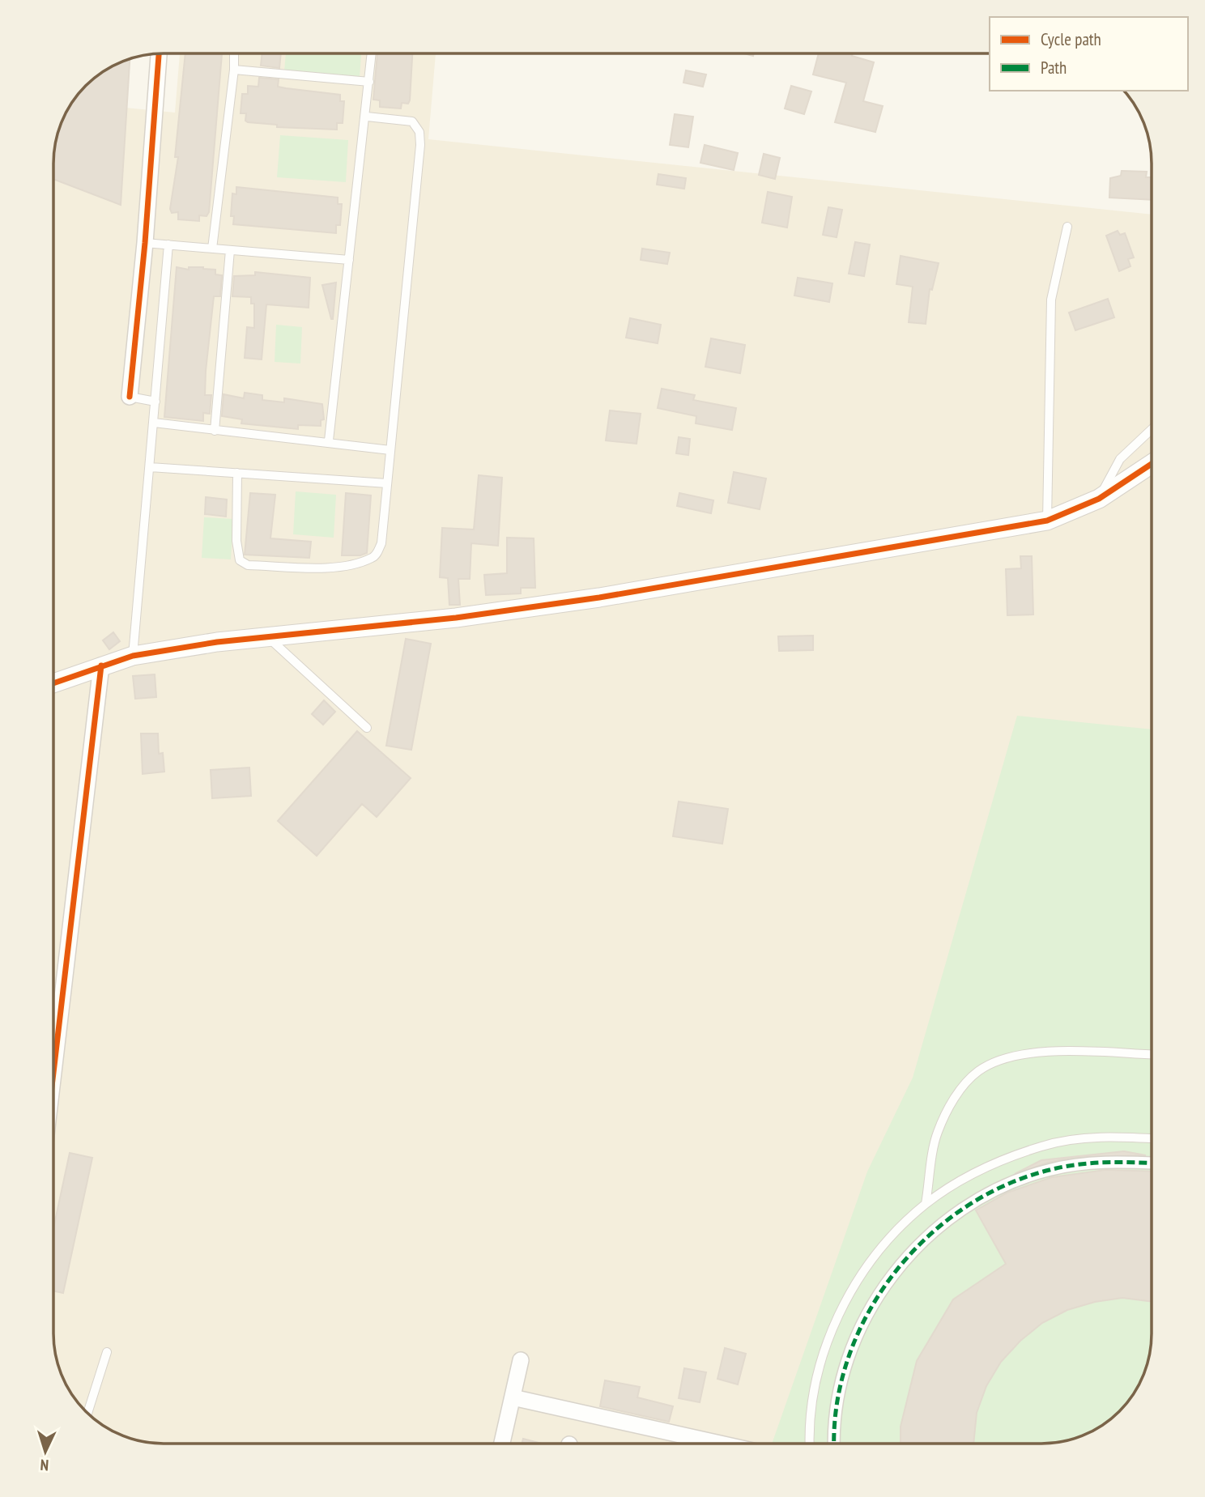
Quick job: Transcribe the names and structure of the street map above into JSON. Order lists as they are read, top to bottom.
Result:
{
  "legend": ["Cycle path", "Path"],
  "north": "bottom"
}
